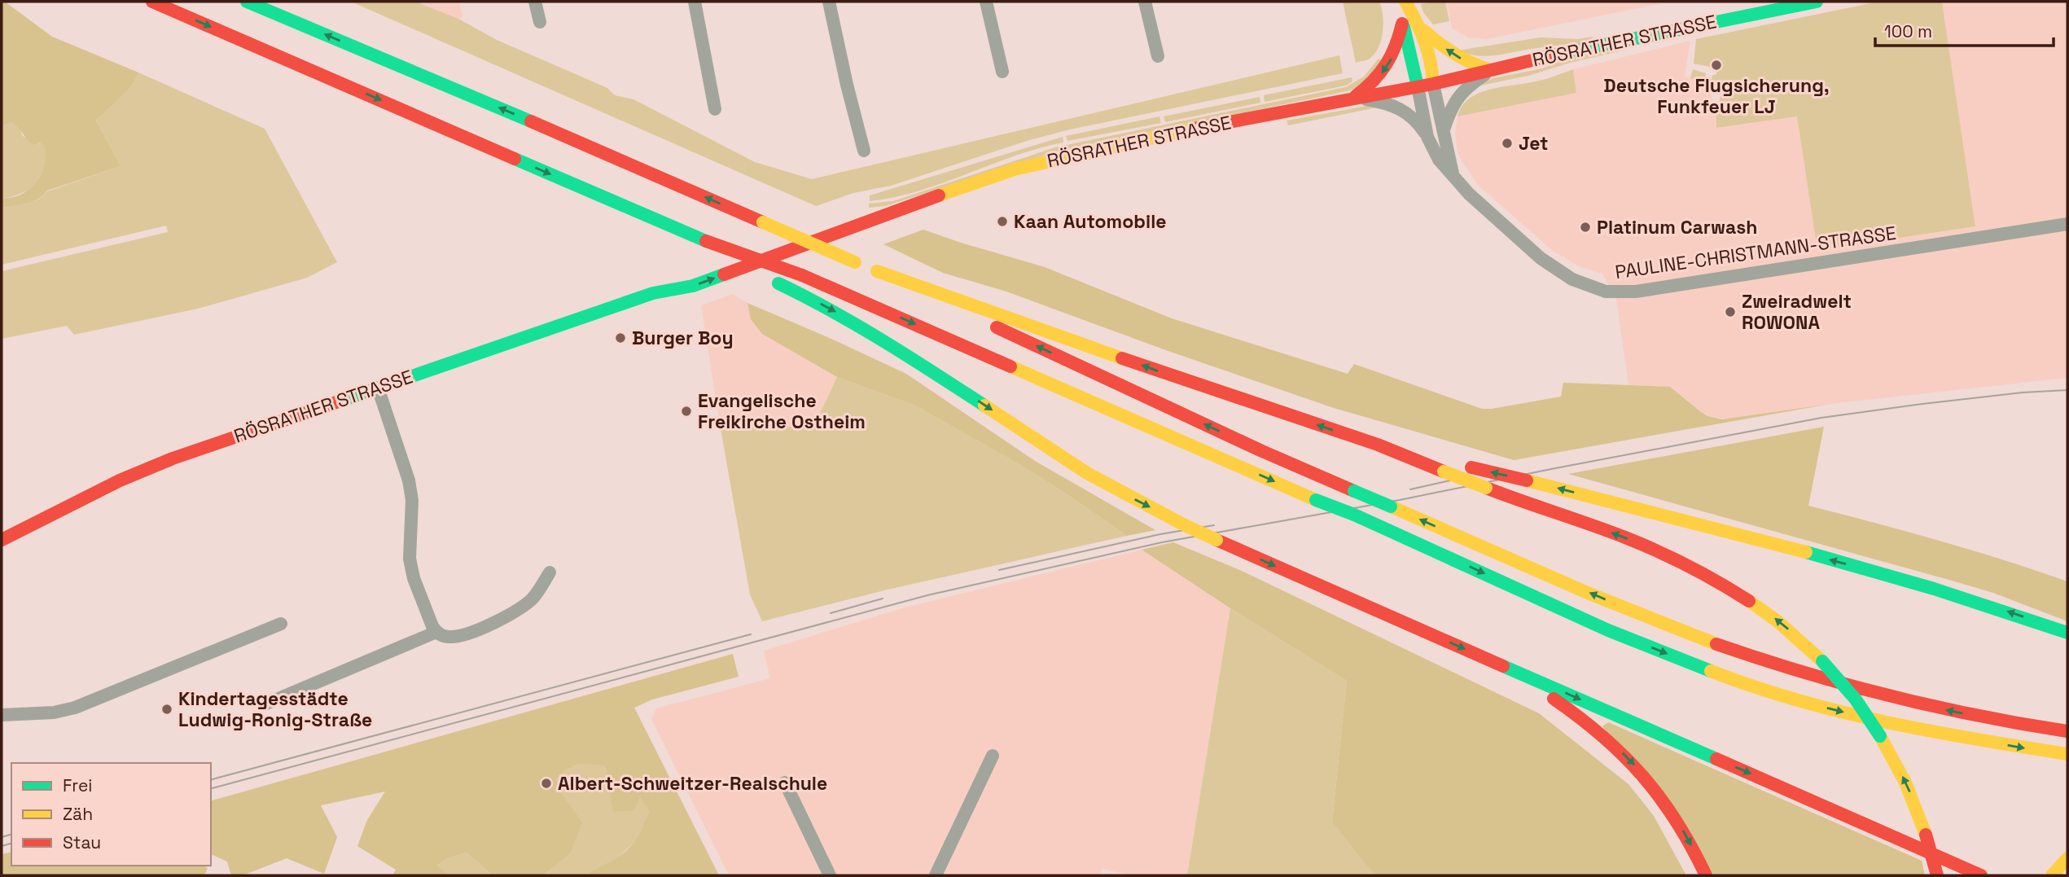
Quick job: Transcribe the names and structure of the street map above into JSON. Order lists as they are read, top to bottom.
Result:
{
  "streets": {
    "main road": ["RÖSRATHER STRASSE"],
    "street": ["PAULINE-CHRISTMANN-STRASSE"]
  },
  "crossings": [
    ["RÖSRATHER STRASSE", "PAULINE-CHRISTMANN-STRASSE"]
  ],
  "places": [
    "Deutsche Flugsicherung, Funkfeuer LJ",
    "Jet",
    "Kaan Automobile",
    "Platinum Carwash",
    "Zweiradwelt ROWONA",
    "Burger Boy",
    "Evangelische Freikirche Ostheim",
    "Kindertagesstädte Ludwig-Ronig-Straße",
    "Albert-Schweitzer-Realschule"
  ],
  "legend": ["Frei", "Zäh", "Stau"],
  "scale_bar": "100 m"
}
